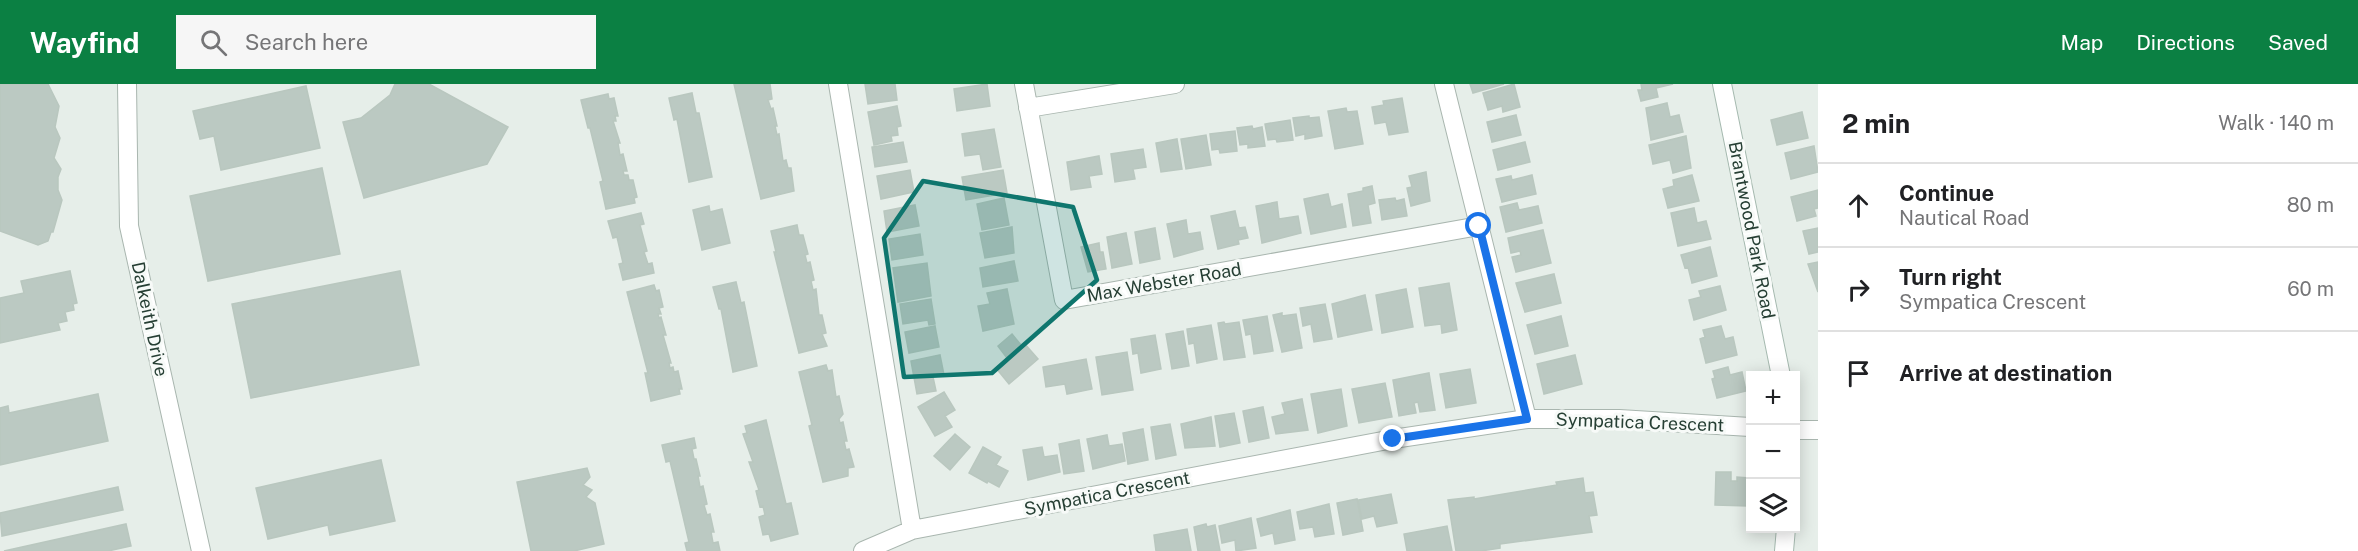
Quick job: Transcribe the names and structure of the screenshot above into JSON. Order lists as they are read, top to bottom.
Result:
{
  "streets": {
    "street": [
      "Brantwood Park Road",
      "Max Webster Road",
      "Dalkeith Drive",
      "Sympatica Crescent"
    ]
  },
  "page": {
    "header": "Wayfind",
    "search": "Search here",
    "nav": ["Map", "Directions", "Saved"],
    "heading": ["2 min", "Walk · 140 m"],
    "list": [
      ["Continue", "Nautical Road", "80 m"],
      ["Turn right", "Sympatica Crescent", "60 m"],
      "Arrive at destination"
    ],
    "map_buttons": ["+", "−"]
  }
}
